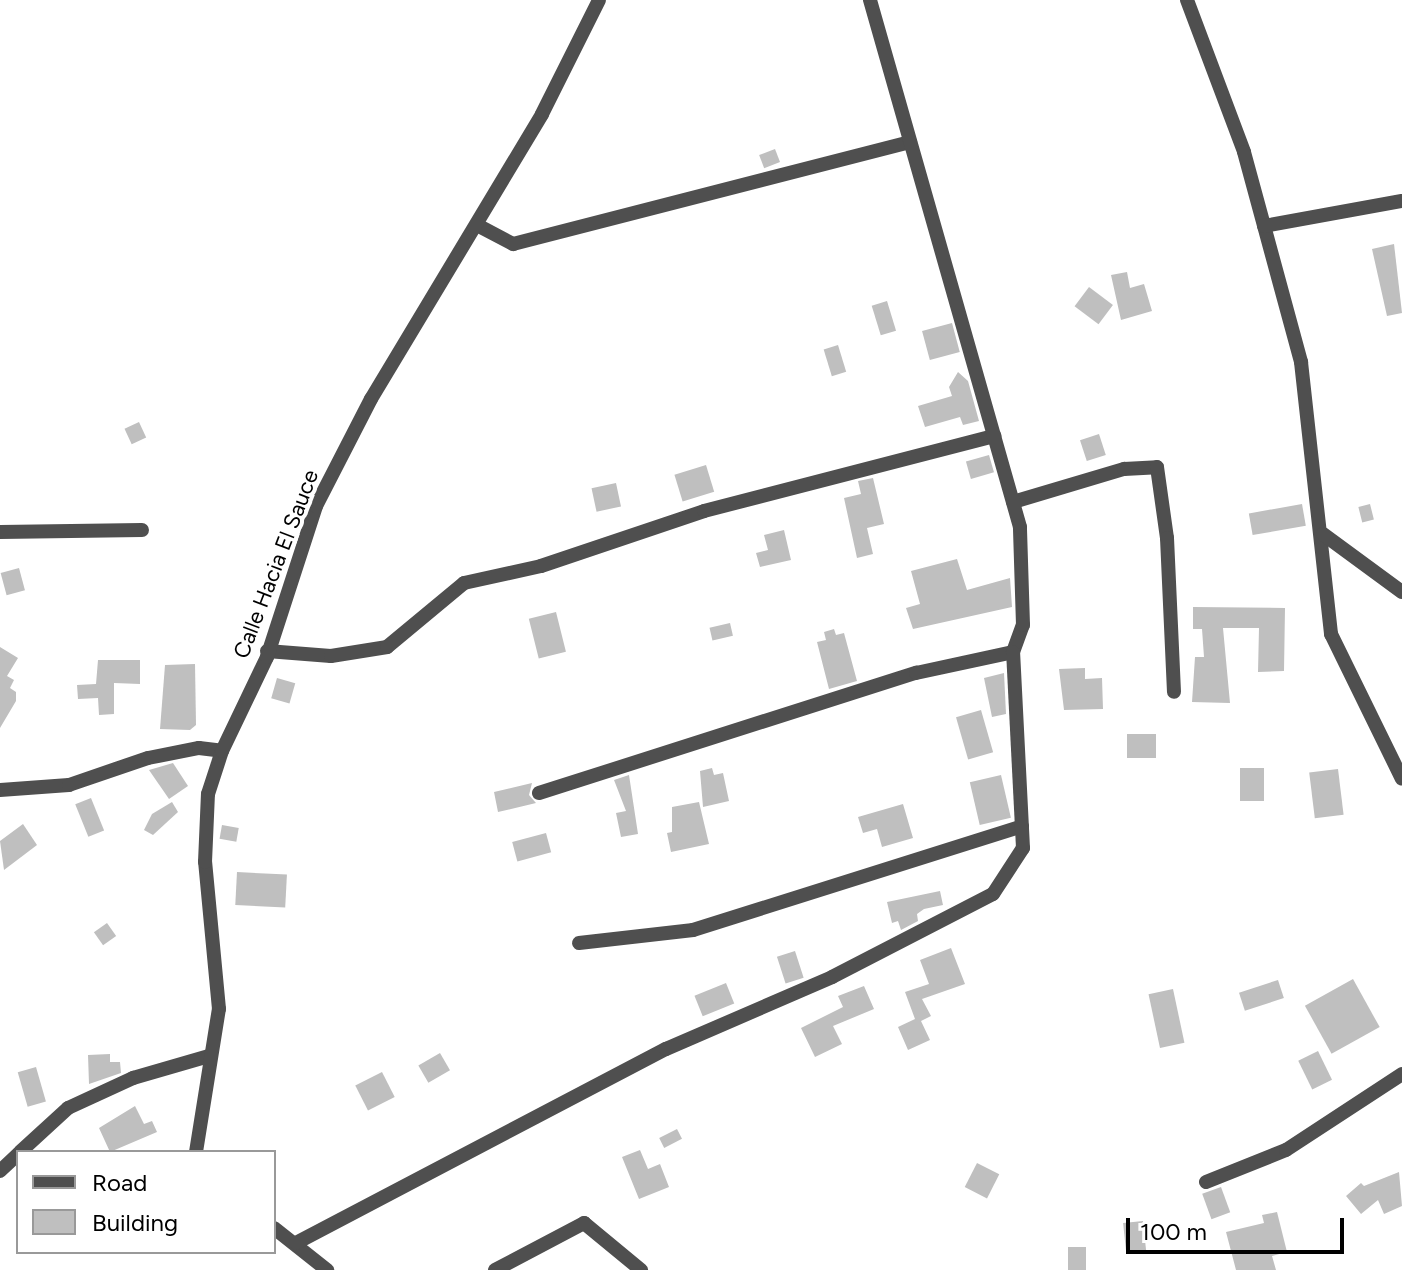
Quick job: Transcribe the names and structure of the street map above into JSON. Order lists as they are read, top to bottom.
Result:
{
  "streets": {
    "street": ["Calle Hacia El Sauce"]
  },
  "legend": ["Road", "Building"],
  "scale_bar": "100 m"
}
